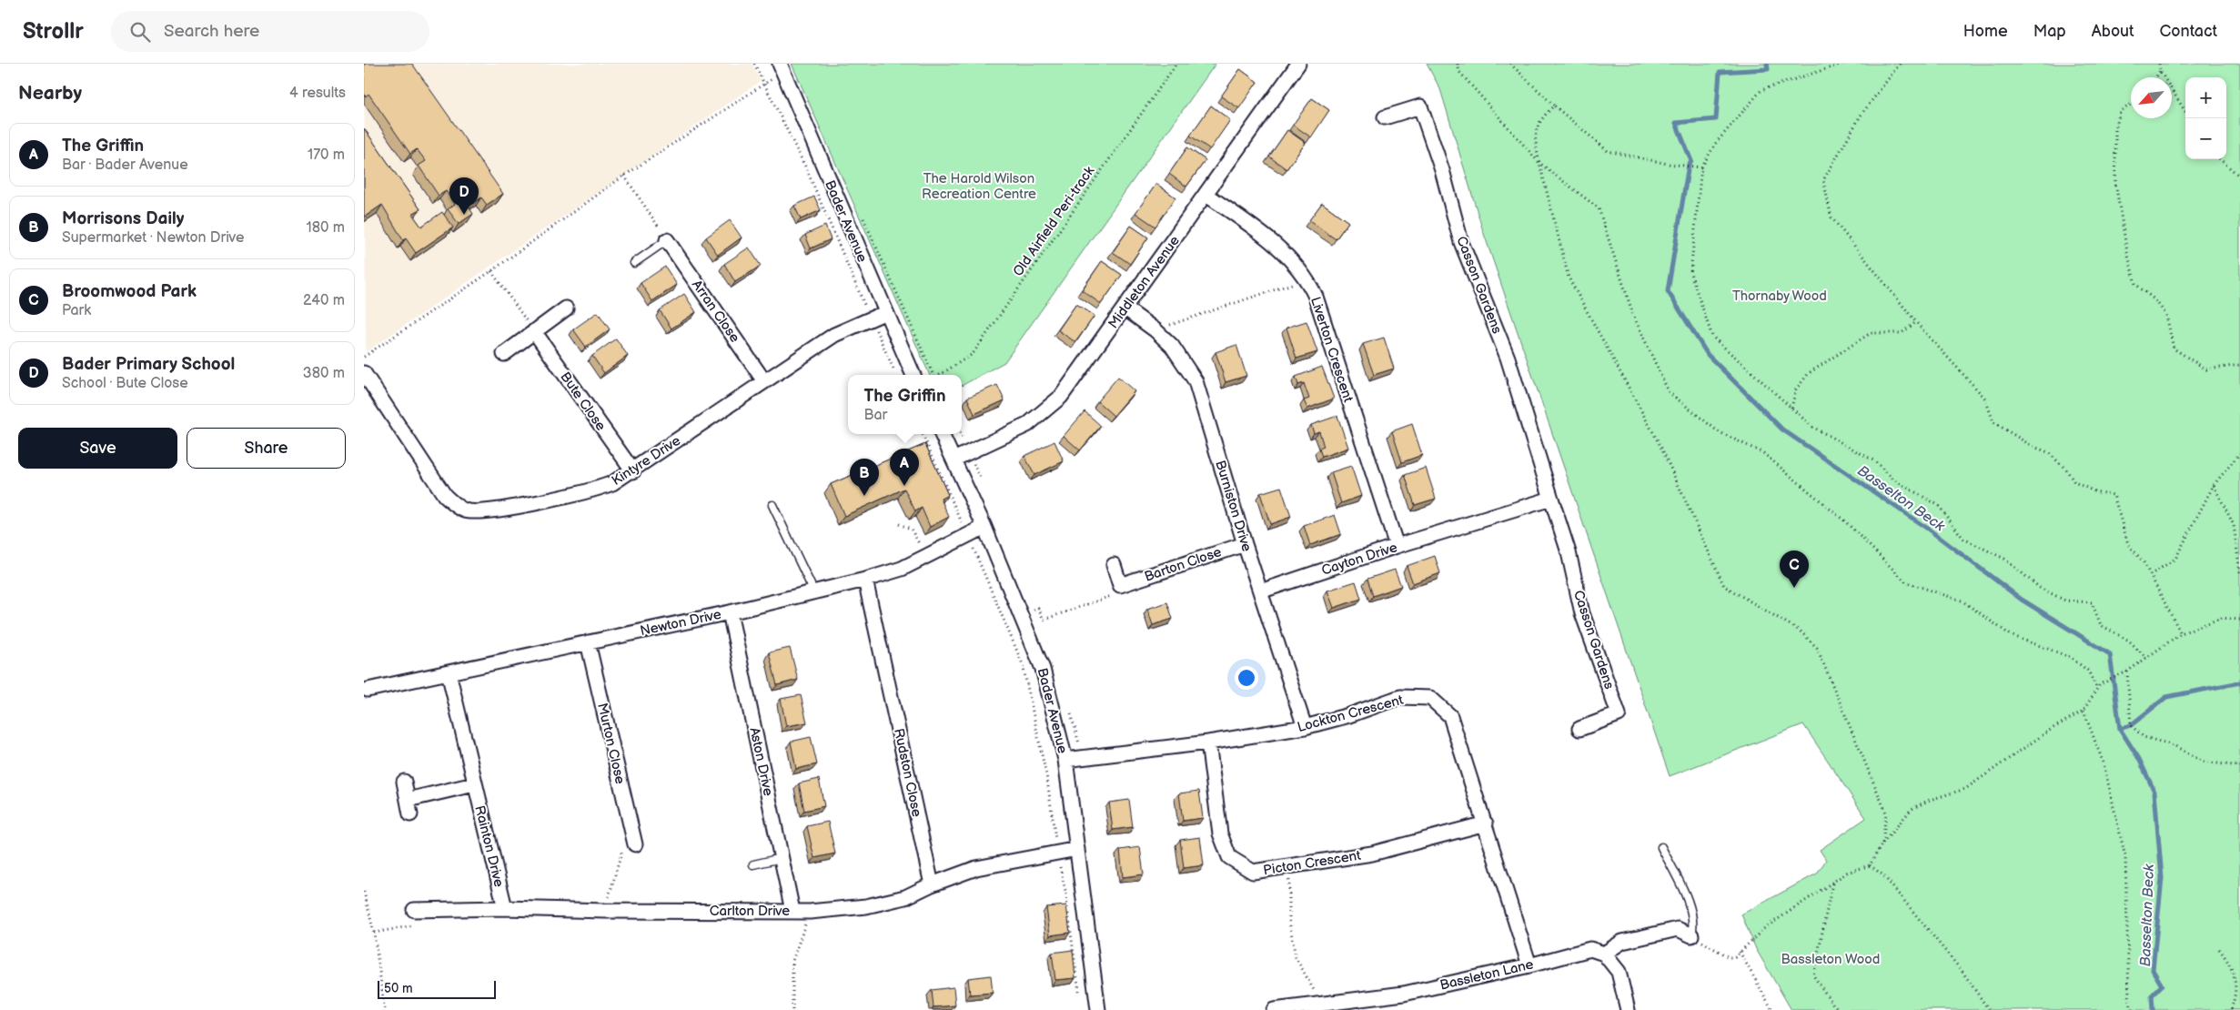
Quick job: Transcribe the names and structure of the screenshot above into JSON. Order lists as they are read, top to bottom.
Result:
{
  "streets": {
    "street": [
      "Bader Avenue",
      "Middleton Avenue",
      "Casson Gardens",
      "Arran Close",
      "Liverton Crescent",
      "Bute Close",
      "Kintyre Drive",
      "Burniston Drive",
      "Cayton Drive",
      "Barton Close",
      "Newton Drive",
      "Lockton Crescent",
      "Murton Close",
      "Aston Drive",
      "Rudston Close",
      "Rainton Drive",
      "Picton Crescent",
      "Carlton Drive",
      "Bassleton Lane"
    ],
    "path": ["Old Airfield Peri-track"]
  },
  "crossings": [
    ["Bader Avenue", "Middleton Avenue"],
    ["Bader Avenue", "Kintyre Drive"],
    ["Bader Avenue", "Newton Drive"],
    ["Bader Avenue", "Lockton Crescent"],
    ["Bader Avenue", "Carlton Drive"],
    ["Middleton Avenue", "Liverton Crescent"],
    ["Middleton Avenue", "Burniston Drive"],
    ["Casson Gardens", "Cayton Drive"],
    ["Arran Close", "Kintyre Drive"],
    ["Liverton Crescent", "Cayton Drive"],
    ["Bute Close", "Kintyre Drive"],
    ["Burniston Drive", "Cayton Drive"],
    ["Burniston Drive", "Barton Close"],
    ["Burniston Drive", "Lockton Crescent"],
    ["Newton Drive", "Murton Close"],
    ["Newton Drive", "Aston Drive"],
    ["Newton Drive", "Rudston Close"],
    ["Newton Drive", "Rainton Drive"],
    ["Lockton Crescent", "Picton Crescent"],
    ["Lockton Crescent", "Bassleton Lane"],
    ["Aston Drive", "Carlton Drive"],
    ["Rudston Close", "Carlton Drive"],
    ["Rainton Drive", "Carlton Drive"]
  ],
  "water": ["Basselton Beck"],
  "parks": ["The Harold Wilson Recreation Centre", "Thornaby Wood", "Bassleton Wood"],
  "scale_bar": "50 m",
  "north": "bottom left",
  "page": {
    "header": "Strollr",
    "search": "Search here",
    "nav": [
      "Home",
      "Map",
      "About",
      "Contact"
    ],
    "heading": ["Nearby", "4 results"],
    "map_buttons": ["+", "−"],
    "list": [
      {
        "mark": "A",
        "name": "The Griffin",
        "note": "Bar · Bader Avenue",
        "value": "170 m"
      },
      {
        "mark": "B",
        "name": "Morrisons Daily",
        "note": "Supermarket · Newton Drive",
        "value": "180 m"
      },
      {
        "mark": "C",
        "name": "Broomwood Park",
        "note": "Park",
        "value": "240 m"
      },
      {
        "mark": "D",
        "name": "Bader Primary School",
        "note": "School · Bute Close",
        "value": "380 m"
      }
    ],
    "pins": [
      "D",
      "A",
      "B",
      "C"
    ],
    "popup": ["The Griffin", "Bar"],
    "buttons": ["Save", "Share"],
    "scale": "50 m"
  }
}
